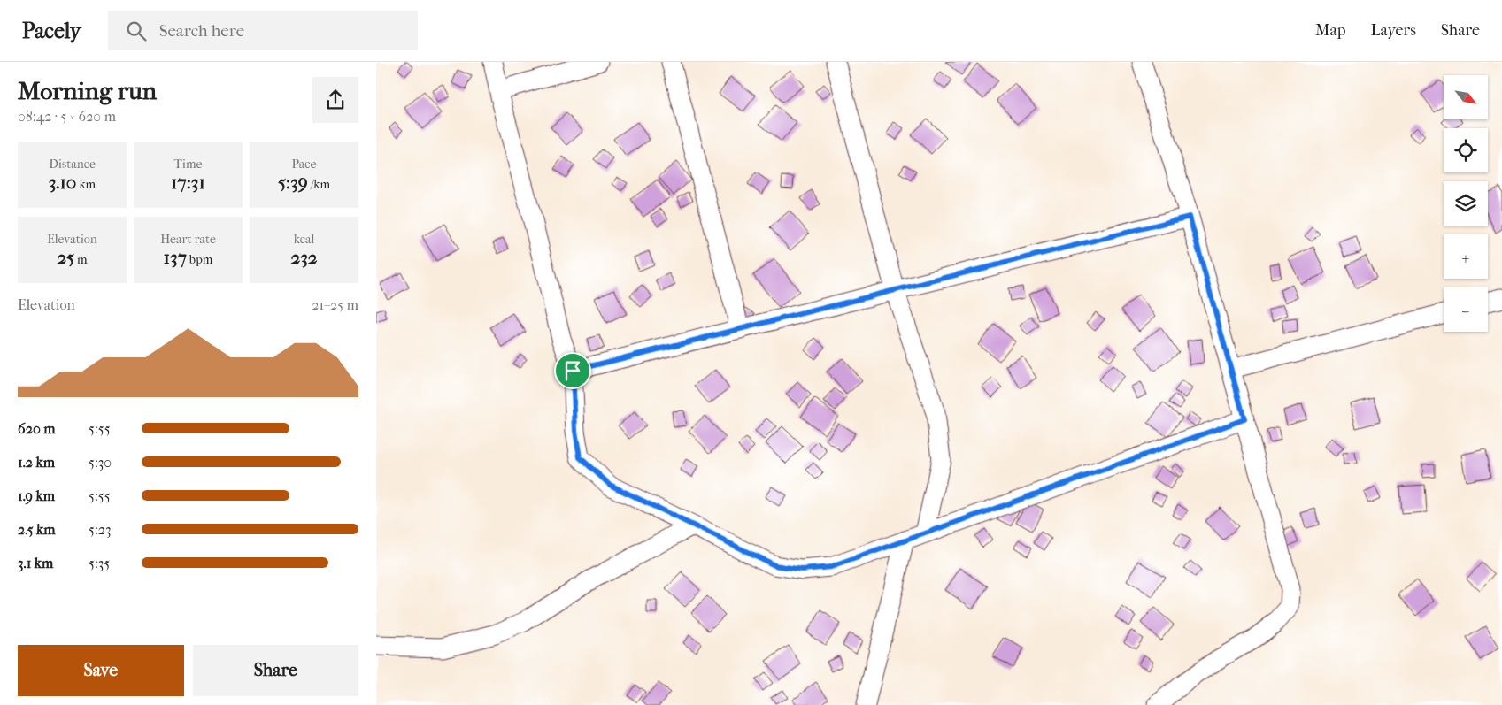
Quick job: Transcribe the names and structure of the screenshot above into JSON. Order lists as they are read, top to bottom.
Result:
{
  "north": "bottom right",
  "page": {
    "header": "Pacely",
    "search": "Search here",
    "nav": ["Map", "Layers", "Share"],
    "heading": ["Morning run", "08:42 · 5 × 620 m"],
    "map_buttons": ["+", "−"],
    "stats": [
      ["Distance", "3.10 km"],
      ["Time", "17:31"],
      ["Pace", "5:39 /km"],
      ["Elevation", "25 m"],
      ["Heart rate", "137 bpm"],
      ["kcal", "232"]
    ],
    "chart": ["Elevation", "21–25 m"],
    "list": [
      {
        "name": "620 m",
        "note": "5:55"
      },
      {
        "name": "1.2 km",
        "note": "5:30"
      },
      {
        "name": "1.9 km",
        "note": "5:55"
      },
      {
        "name": "2.5 km",
        "note": "5:23"
      },
      {
        "name": "3.1 km",
        "note": "5:35"
      }
    ],
    "buttons": ["Save", "Share"]
  }
}
